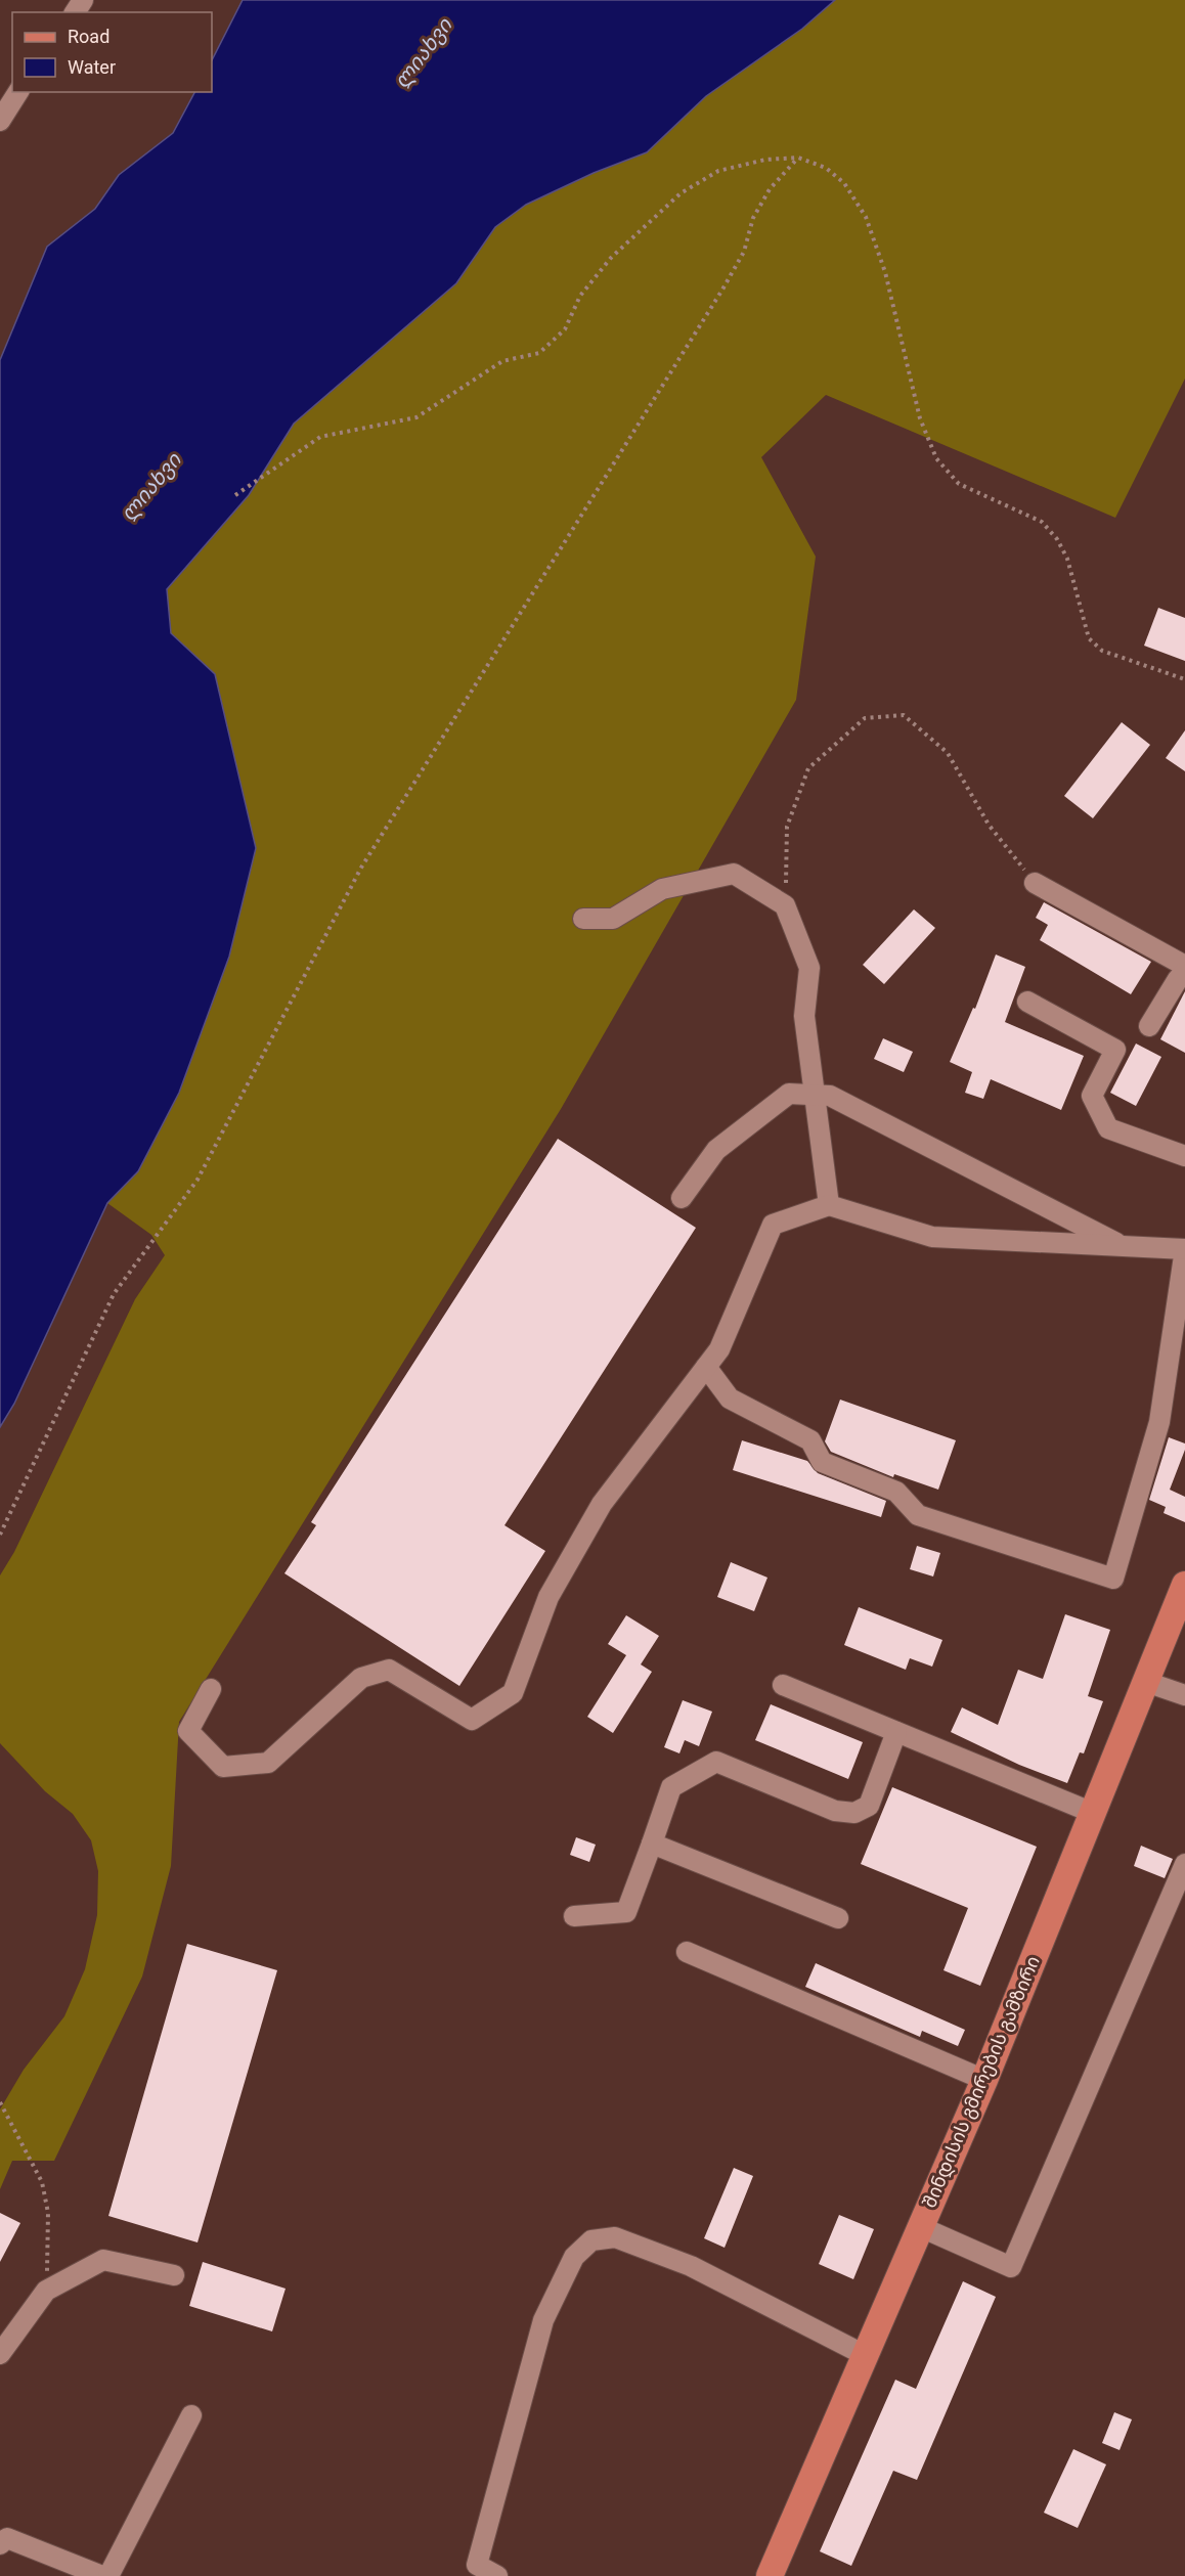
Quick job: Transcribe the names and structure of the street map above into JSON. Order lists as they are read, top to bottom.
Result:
{
  "streets": {
    "main road": ["შინდისის გმირების გამზირი"]
  },
  "water": ["ლიახვი"],
  "legend": ["Road", "Water"]
}
